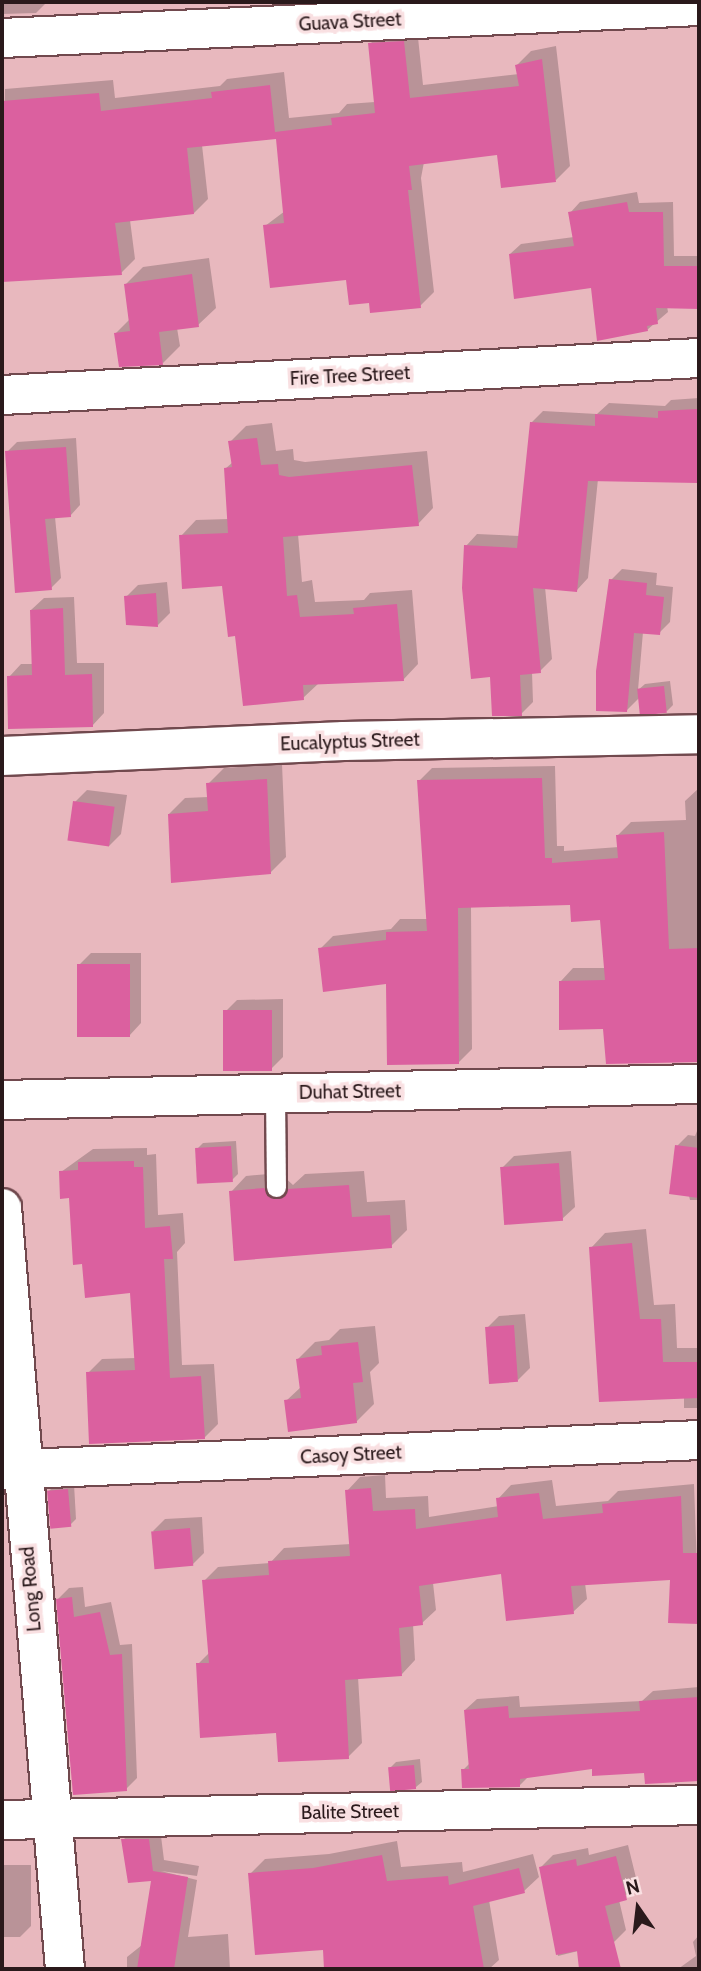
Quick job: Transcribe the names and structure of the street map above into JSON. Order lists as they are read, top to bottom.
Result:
{
  "streets": {
    "street": [
      "Guava Street",
      "Fire Tree Street",
      "Eucalyptus Street",
      "Duhat Street",
      "Casoy Street",
      "Long Road",
      "Balite Street"
    ]
  },
  "crossings": [
    ["Casoy Street", "Long Road"],
    ["Long Road", "Balite Street"]
  ],
  "north": "top"
}
